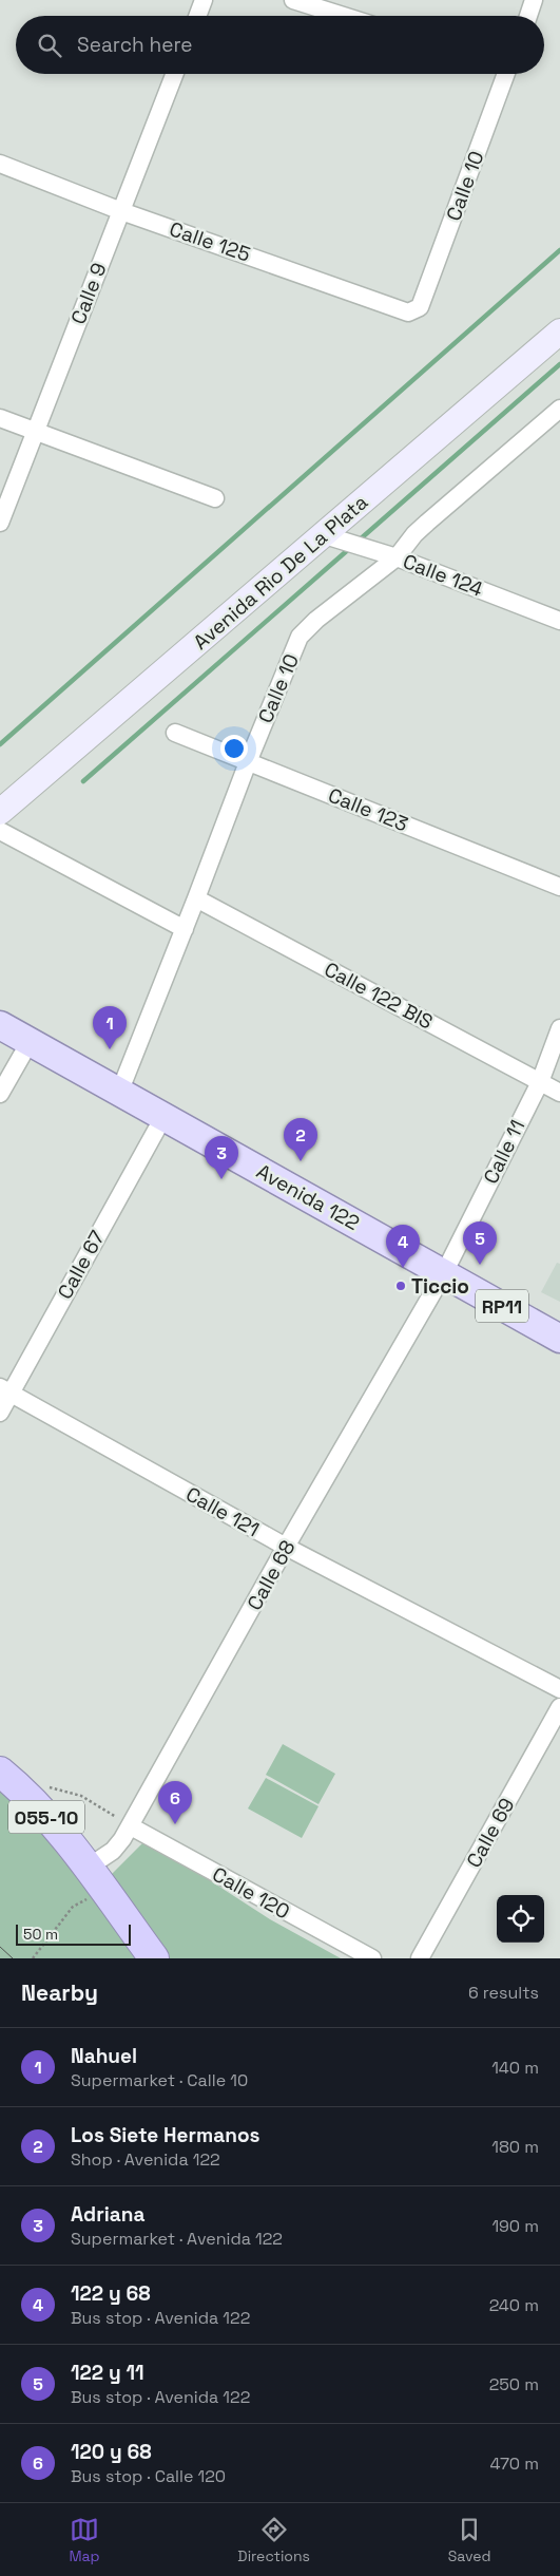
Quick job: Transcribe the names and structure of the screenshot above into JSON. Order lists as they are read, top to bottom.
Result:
{
  "streets": {
    "highway": ["055-10"],
    "main road": ["Avenida Rìo De La Plata", "Avenida 122", "RP11"],
    "street": [
      "Calle 10",
      "Calle 125",
      "Calle 9",
      "Calle 124",
      "Calle 123",
      "Calle 122 BIS",
      "Calle 11",
      "Calle 67",
      "Calle 121",
      "Calle 68",
      "Calle 69",
      "Calle 120"
    ]
  },
  "crossings": [
    ["Calle 10", "Calle 125"],
    ["Calle 10", "Calle 124"],
    ["Calle 10", "Calle 123"],
    ["Calle 10", "Calle 122 BIS"],
    ["Calle 10", "Avenida 122"],
    ["Calle 125", "Calle 9"],
    ["Avenida Rìo De La Plata", "Calle 124"],
    ["Calle 122 BIS", "Calle 11"],
    ["Calle 11", "Avenida 122"],
    ["Calle 11", "Calle 68"],
    ["Avenida 122", "Calle 67"],
    ["Avenida 122", "Calle 68"],
    ["Calle 67", "Calle 121"],
    ["Calle 121", "Calle 68"],
    ["Calle 68", "055-10"],
    ["Calle 68", "Calle 120"]
  ],
  "places": ["Ticcio"],
  "scale_bar": "50 m",
  "page": {
    "search": "Search here",
    "pins": [
      "1",
      "2",
      "3",
      "5",
      "4",
      "6"
    ],
    "scale": "50 m",
    "heading": ["Nearby", "6 results"],
    "list": [
      {
        "mark": "1",
        "name": "Nahuel",
        "note": "Supermarket · Calle 10",
        "value": "140 m"
      },
      {
        "mark": "2",
        "name": "Los Siete Hermanos",
        "note": "Shop · Avenida 122",
        "value": "180 m"
      },
      {
        "mark": "3",
        "name": "Adriana",
        "note": "Supermarket · Avenida 122",
        "value": "190 m"
      },
      {
        "mark": "4",
        "name": "122 y 68",
        "note": "Bus stop · Avenida 122",
        "value": "240 m"
      },
      {
        "mark": "5",
        "name": "122 y 11",
        "note": "Bus stop · Avenida 122",
        "value": "250 m"
      },
      {
        "mark": "6",
        "name": "120 y 68",
        "note": "Bus stop · Calle 120",
        "value": "470 m"
      }
    ],
    "nav": ["Map", "Directions", "Saved"]
  }
}
